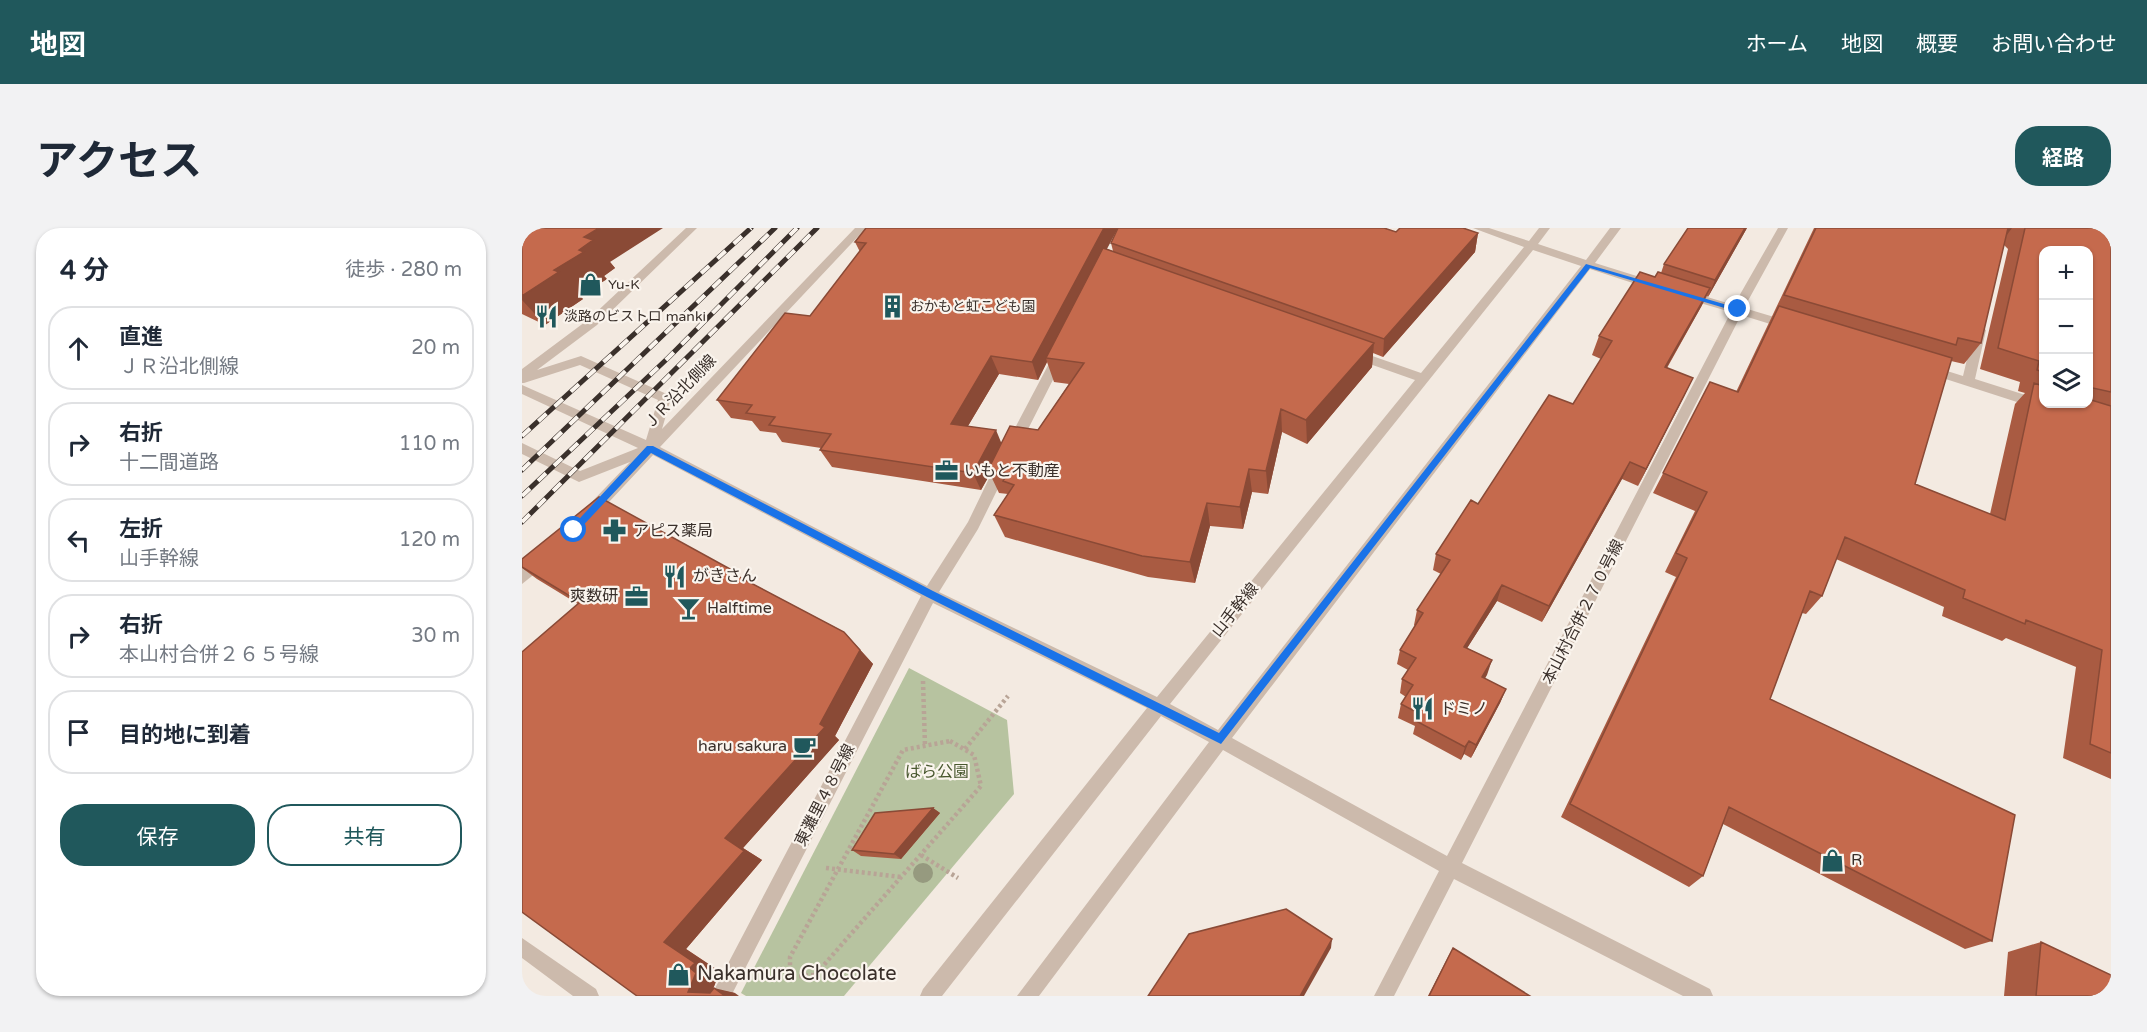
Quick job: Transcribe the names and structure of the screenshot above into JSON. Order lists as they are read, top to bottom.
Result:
{
  "streets": {
    "street": [
      "ＪＲ沿北側線",
      "山手幹線",
      "本山村合併２７０号線",
      "東灘里４８号線"
    ]
  },
  "parks": ["ばら公園"],
  "places": {
    "shop": ["Yu-K", "R", "Nakamura Chocolate"],
    "building": ["おかもと虹こども園"],
    "restaurant": ["淡路のビストロ manki", "がきさん", "ドミノ"],
    "office": ["いもと不動産", "爽数研"],
    "pharmacy": ["アピス薬局"],
    "bar": ["Halftime"],
    "cafe": ["haru sakura"]
  },
  "page": {
    "header": "地図",
    "nav": [
      "ホーム",
      "地図",
      "概要",
      "お問い合わせ"
    ],
    "title": "アクセス",
    "buttons": [
      "経路",
      ["保存", "共有"]
    ],
    "heading": ["4 分", "徒歩 · 280 m"],
    "map_buttons": ["+", "−"],
    "list": [
      ["直進", "ＪＲ沿北側線", "20 m"],
      ["右折", "十二間道路", "110 m"],
      ["左折", "山手幹線", "120 m"],
      ["右折", "本山村合併２６５号線", "30 m"],
      "目的地に到着"
    ]
  }
}
